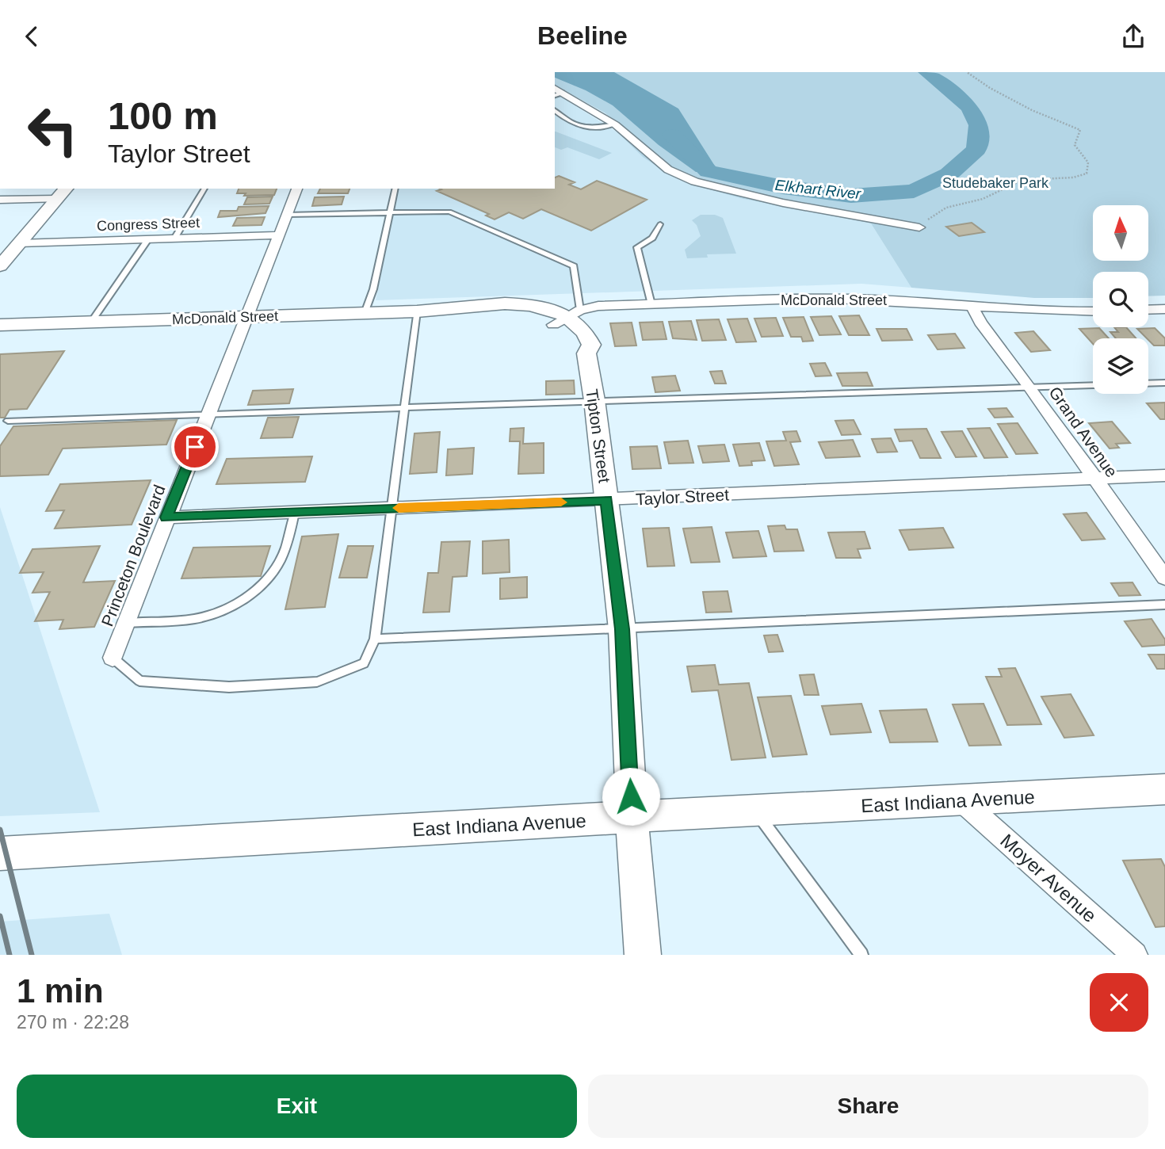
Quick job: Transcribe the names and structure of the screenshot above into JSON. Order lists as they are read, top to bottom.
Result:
{
  "streets": {
    "street": [
      "Congress Street",
      "McDonald Street",
      "Grand Avenue",
      "Tipton Street",
      "Taylor Street",
      "Princeton Boulevard",
      "East Indiana Avenue",
      "Moyer Avenue"
    ]
  },
  "crossings": [
    ["Congress Street", "Princeton Boulevard"],
    ["McDonald Street", "Grand Avenue"],
    ["McDonald Street", "Tipton Street"],
    ["McDonald Street", "Princeton Boulevard"],
    ["Grand Avenue", "Taylor Street"],
    ["Tipton Street", "Taylor Street"],
    ["Tipton Street", "East Indiana Avenue"],
    ["Taylor Street", "Princeton Boulevard"],
    ["East Indiana Avenue", "Moyer Avenue"]
  ],
  "water": ["Elkhart River"],
  "parks": ["Studebaker Park"],
  "north": "top",
  "page": {
    "header": "Beeline",
    "turn": ["100 m", "Taylor Street"],
    "heading": ["1 min", "270 m · 22:28"],
    "buttons": ["Exit", "Share"]
  }
}
